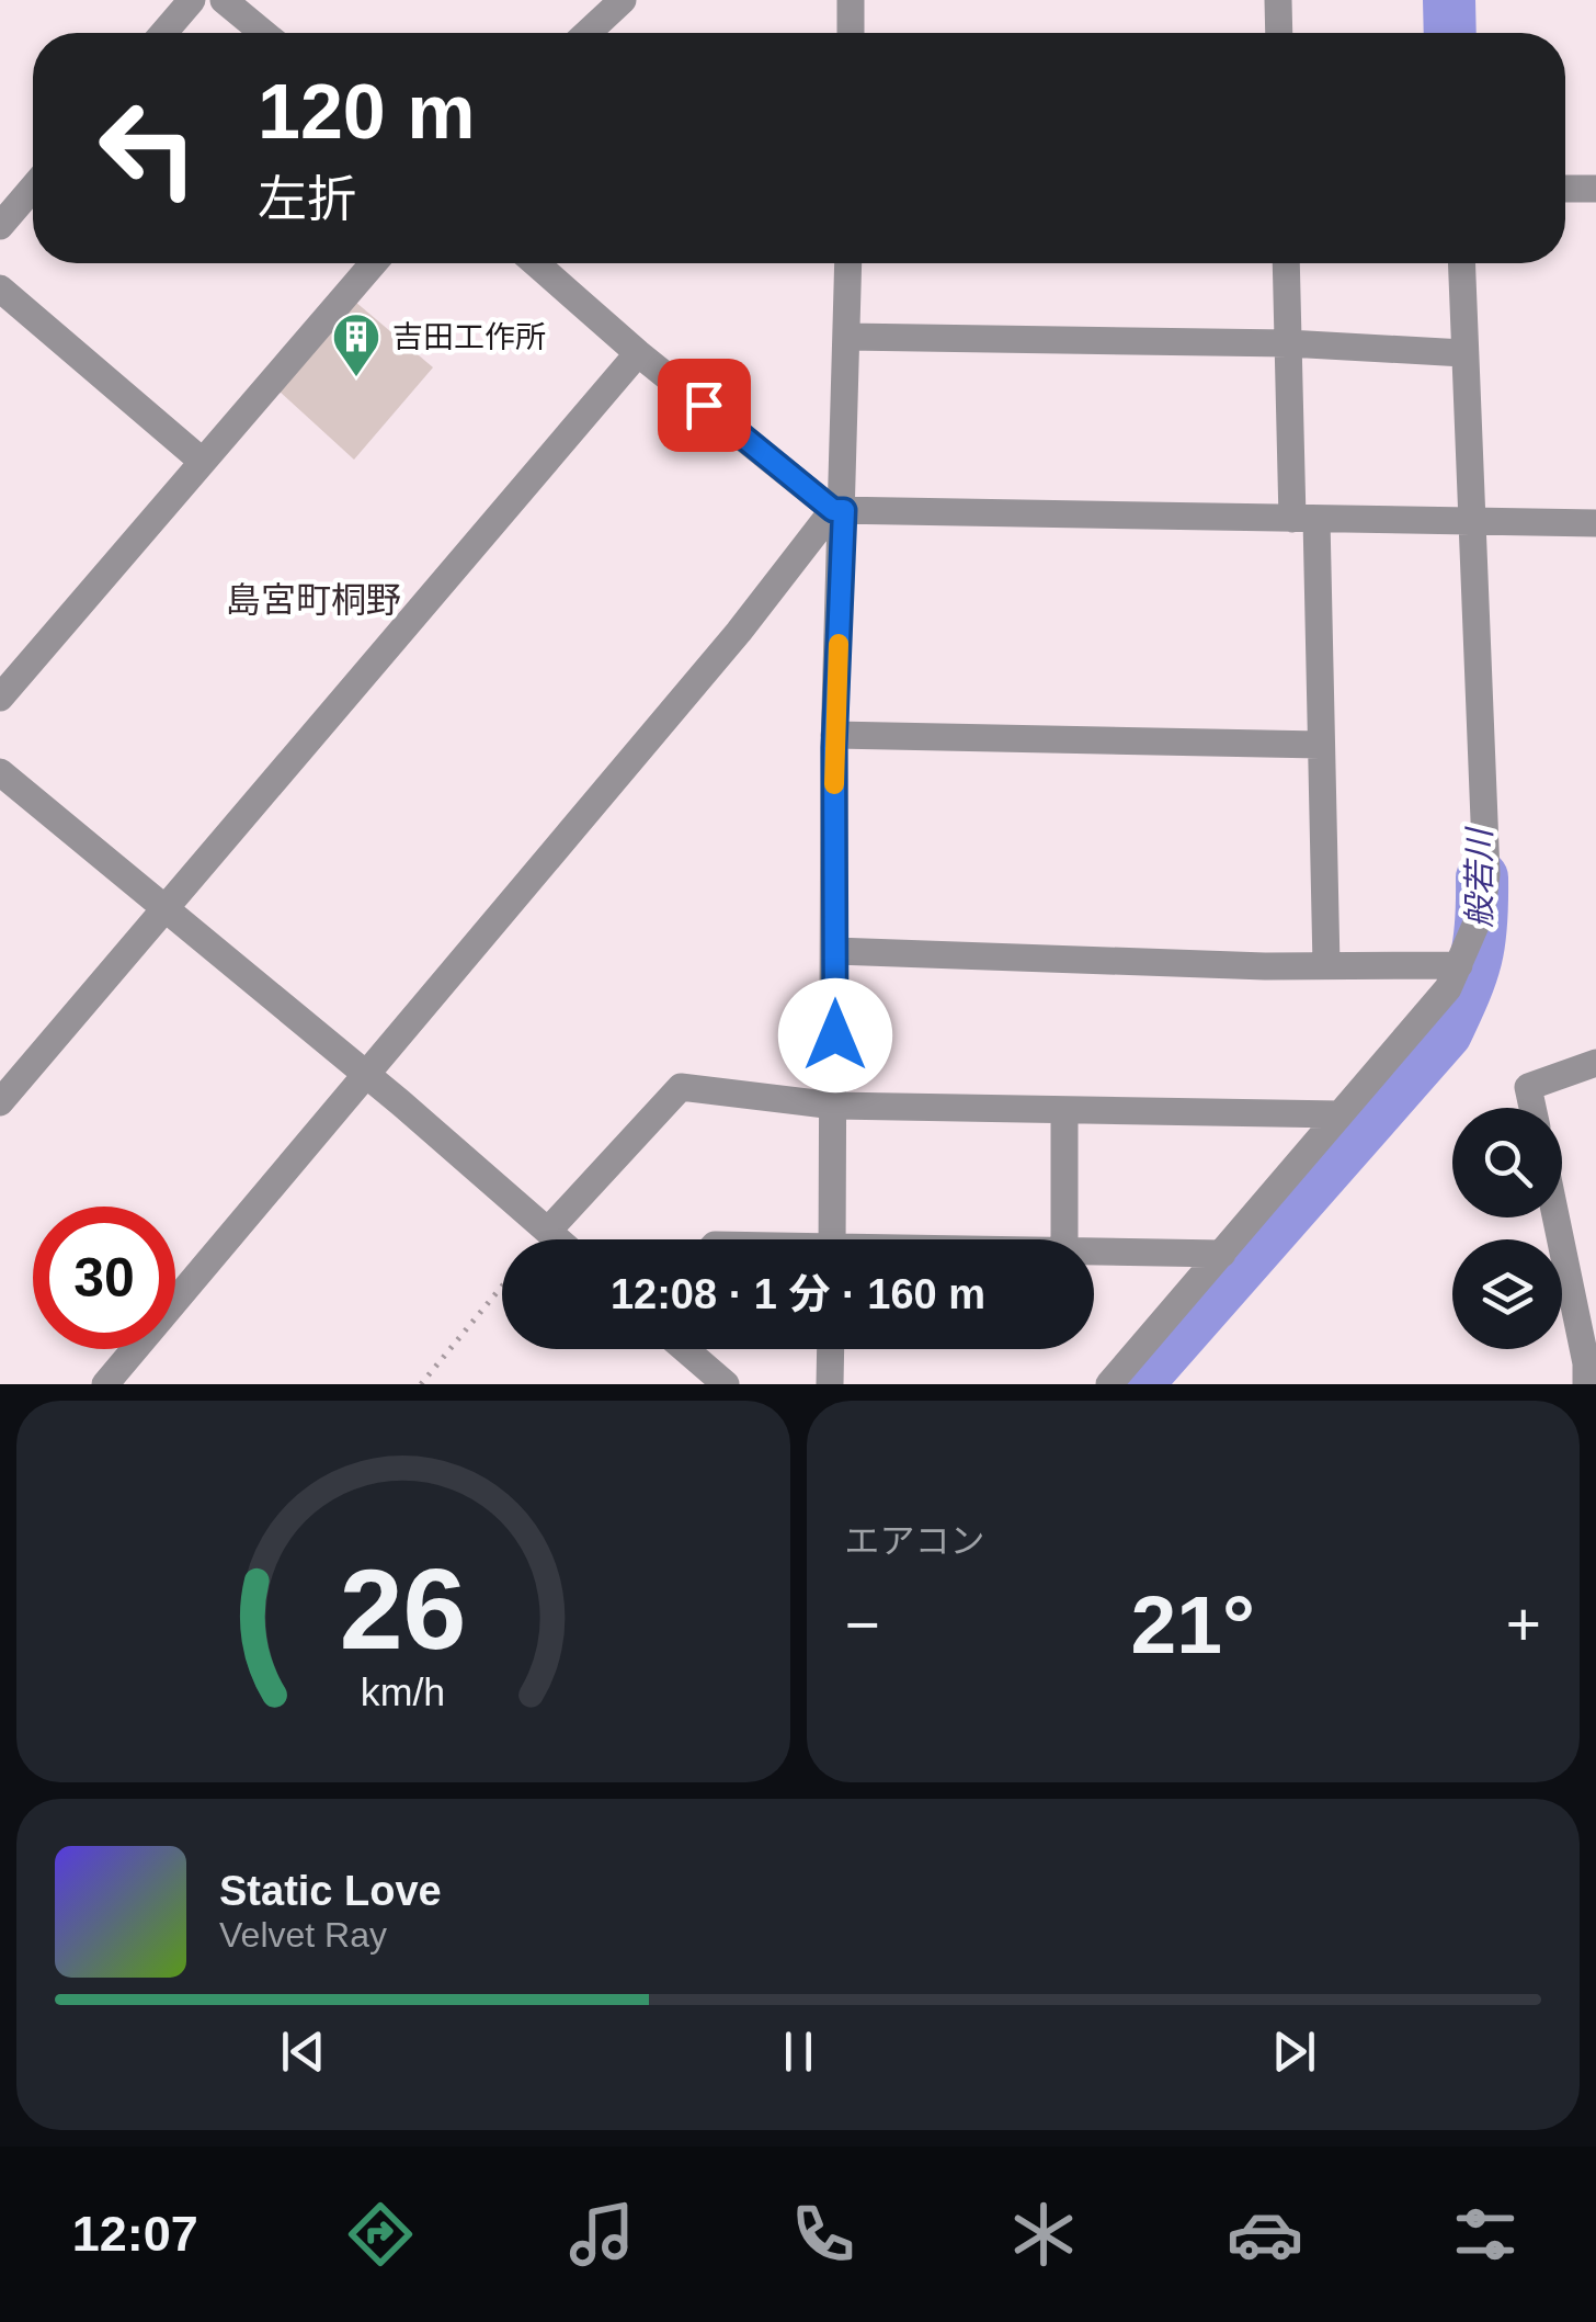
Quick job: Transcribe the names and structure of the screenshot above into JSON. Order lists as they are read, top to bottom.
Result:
{
  "districts": ["島宮町桐野"],
  "water": ["般若川"],
  "places": {
    "building": ["吉田工作所"]
  },
  "page": {
    "turn": ["120 m", "左折"],
    "limit": "30",
    "trip": "12:08 · 1 分 · 160 m",
    "tile": "エアコン",
    "heat": ["−", "21°", "+"],
    "song": ["Static Love", "Velvet Ray"],
    "tabs": "12:07",
    "gauge": ["26", "km/h"]
  }
}
